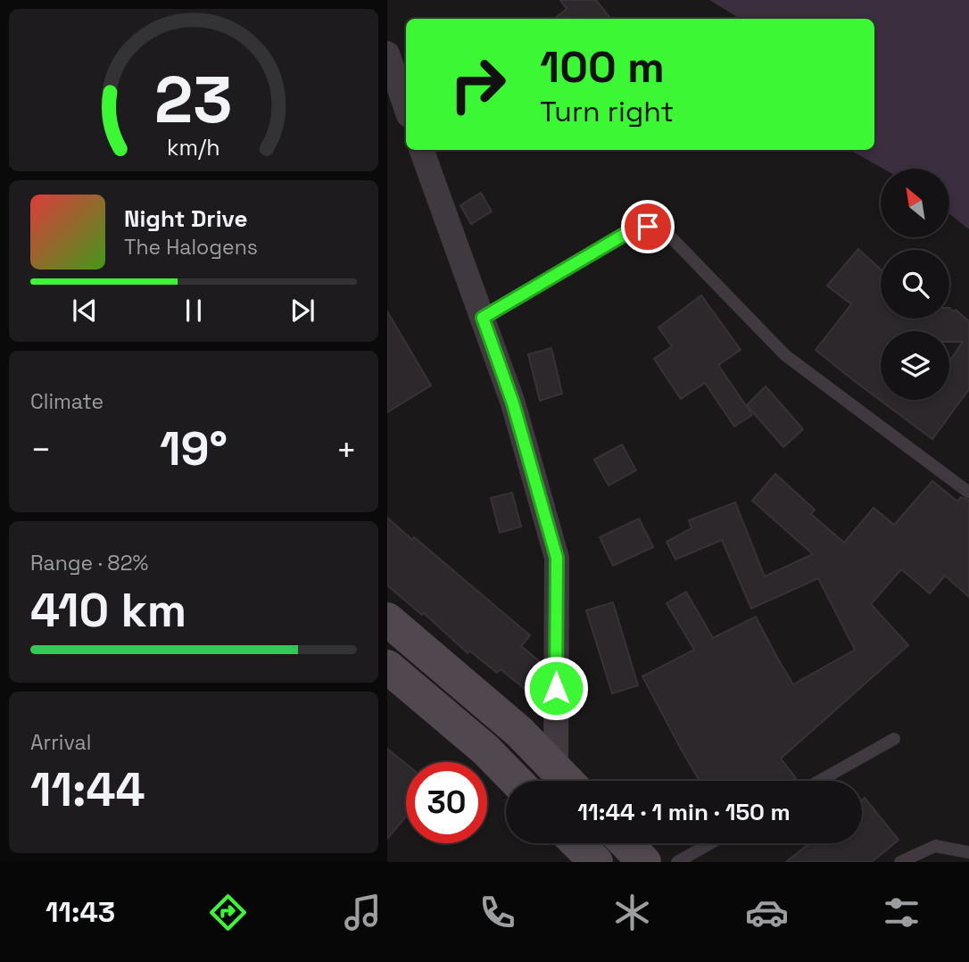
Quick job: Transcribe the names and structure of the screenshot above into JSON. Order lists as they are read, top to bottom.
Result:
{
  "north": "top left",
  "page": {
    "turn": ["100 m", "Turn right"],
    "song": ["Night Drive", "The Halogens"],
    "tile": [
      "Climate",
      ["Range · 82%", "410 km"],
      ["Arrival", "11:44"]
    ],
    "heat": ["−", "19°", "+"],
    "limit": "30",
    "trip": "11:44 · 1 min · 150 m",
    "tabs": "11:43",
    "gauge": ["23", "km/h"]
  }
}
